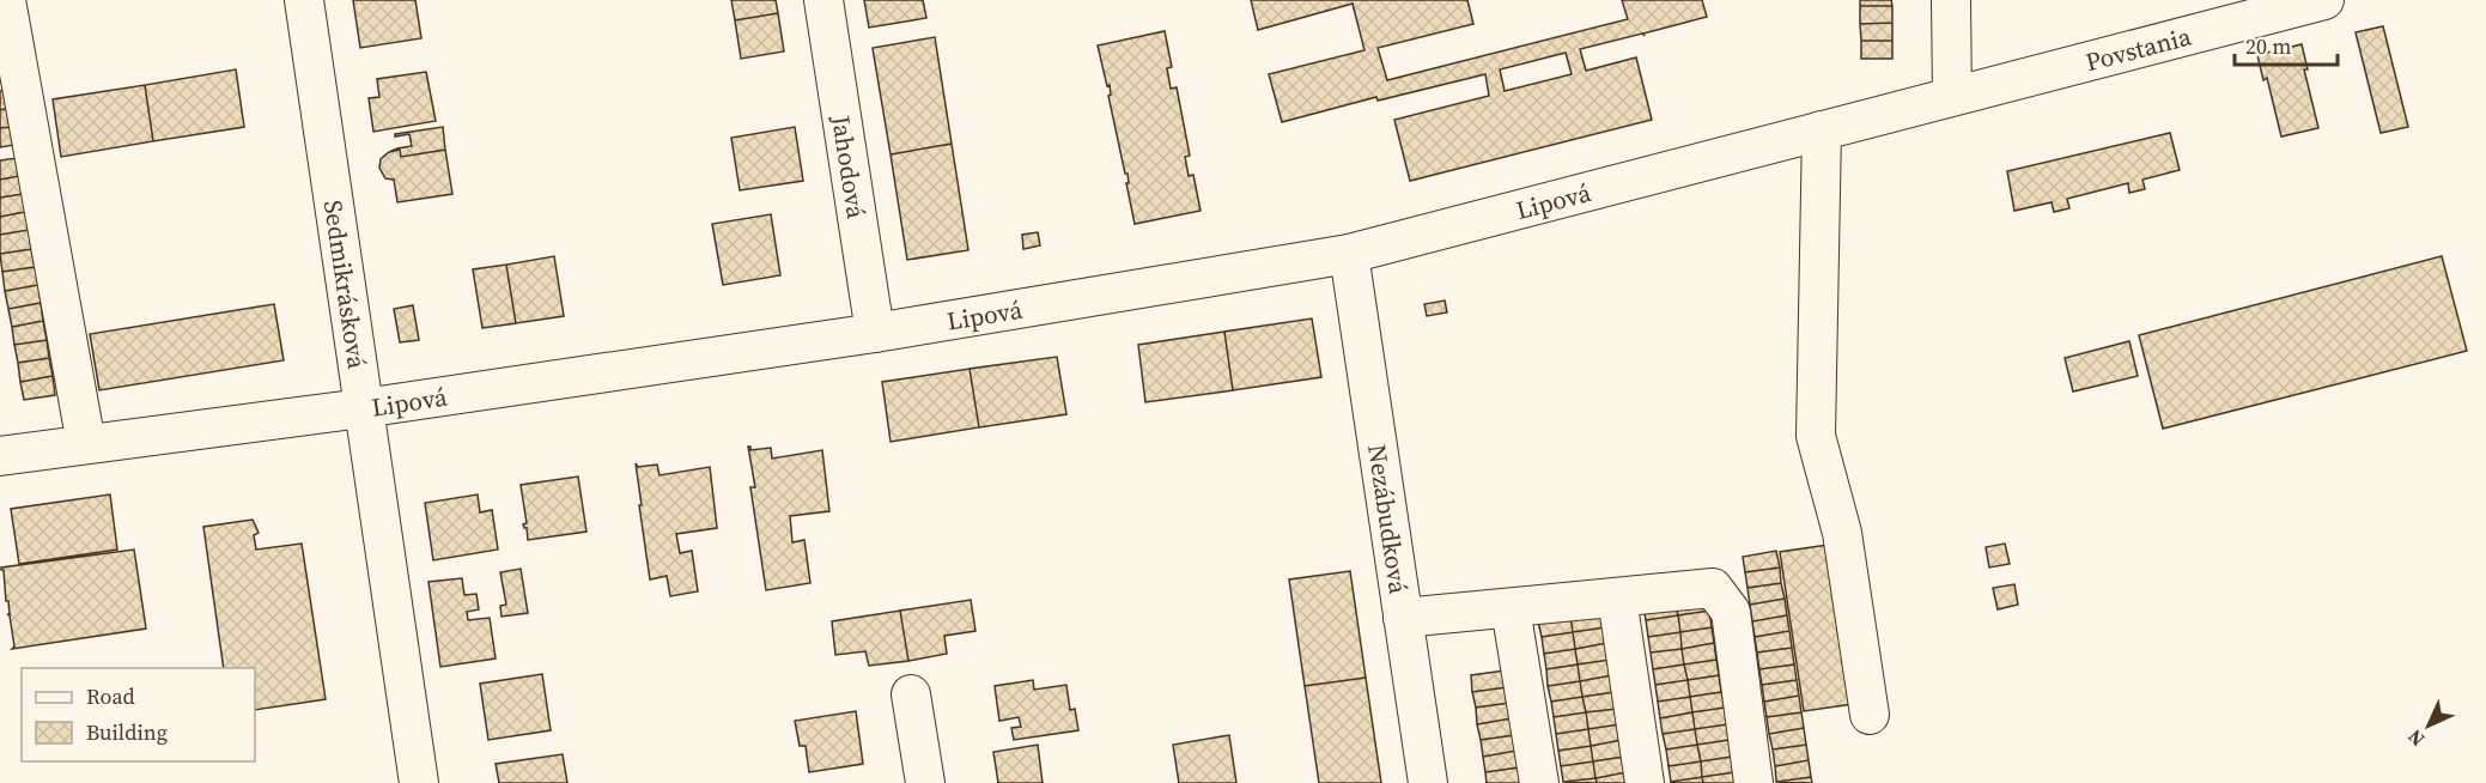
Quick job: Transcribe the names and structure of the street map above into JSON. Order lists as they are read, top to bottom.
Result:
{
  "streets": {
    "street": [
      "Povstania",
      "Jahodová",
      "Lipová",
      "Sedmikrásková",
      "Nezábudková"
    ]
  },
  "crossings": [
    ["Povstania", "Lipová"],
    ["Jahodová", "Lipová"],
    ["Lipová", "Sedmikrásková"],
    ["Lipová", "Nezábudková"]
  ],
  "legend": ["Road", "Building"],
  "scale_bar": "20 m",
  "north": "bottom left"
}
